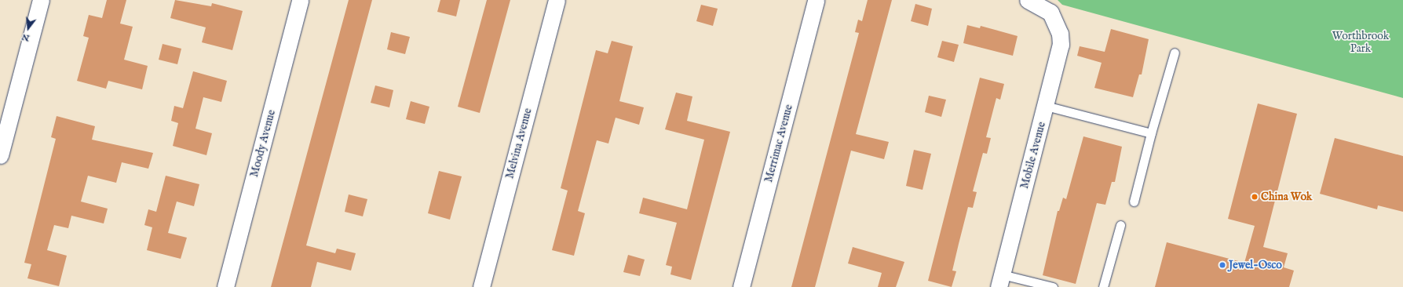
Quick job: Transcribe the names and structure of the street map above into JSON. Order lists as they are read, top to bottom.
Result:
{
  "streets": {
    "street": [
      "Moody Avenue",
      "Melvina Avenue",
      "Merrimac Avenue",
      "Mobile Avenue"
    ]
  },
  "parks": ["Worthbrook Park"],
  "places": ["China Wok", "Jewel-Osco"],
  "north": "bottom"
}
